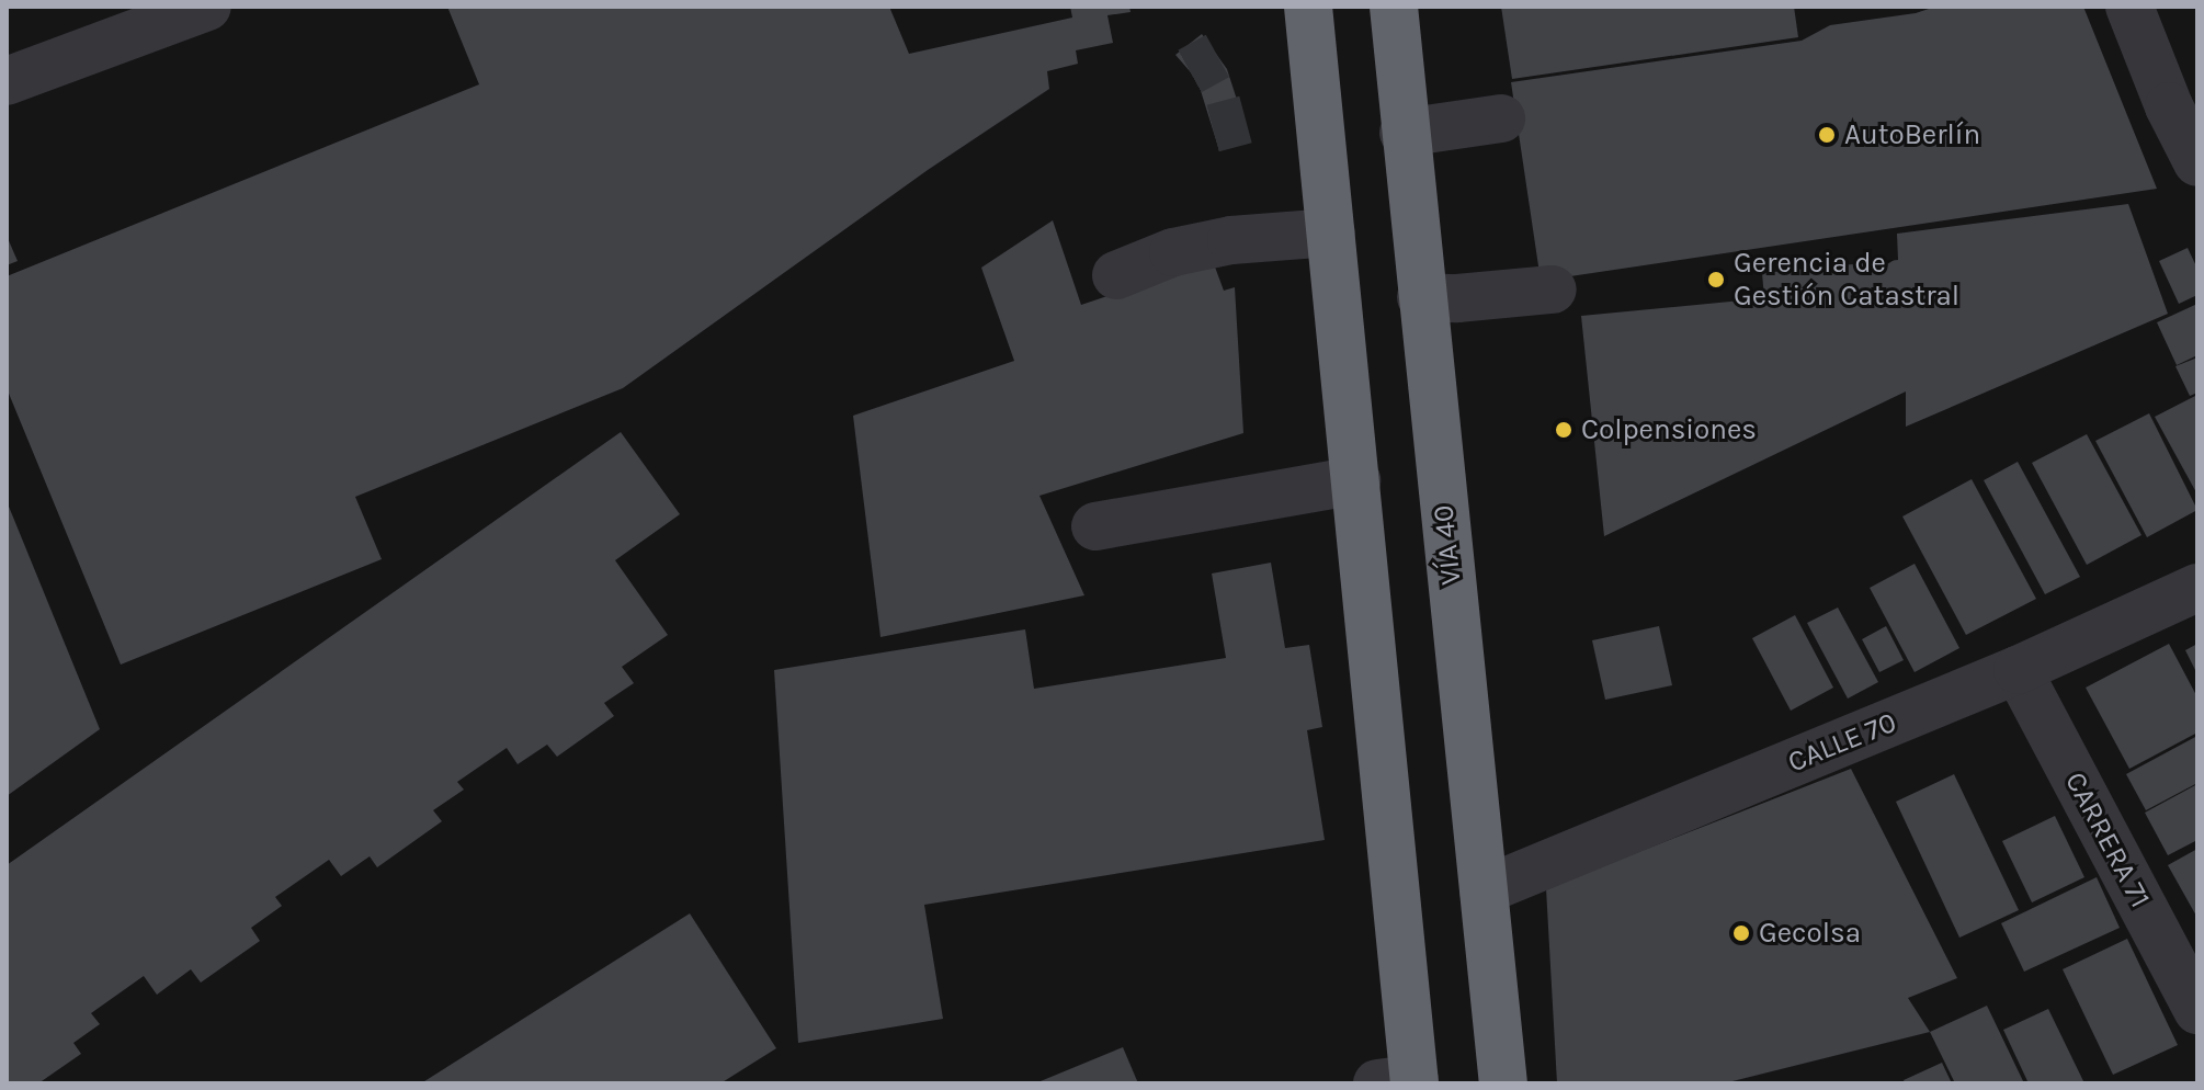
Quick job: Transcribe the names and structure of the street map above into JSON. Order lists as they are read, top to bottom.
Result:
{
  "streets": {
    "highway": ["VÍA 40"],
    "street": ["CALLE 70", "CARRERA 71"]
  },
  "crossings": [
    ["VÍA 40", "CALLE 70"],
    ["CALLE 70", "CARRERA 71"]
  ],
  "places": [
    "AutoBerlín",
    "Gerencia de Gestión Catastral",
    "Colpensiones",
    "Gecolsa"
  ]
}
